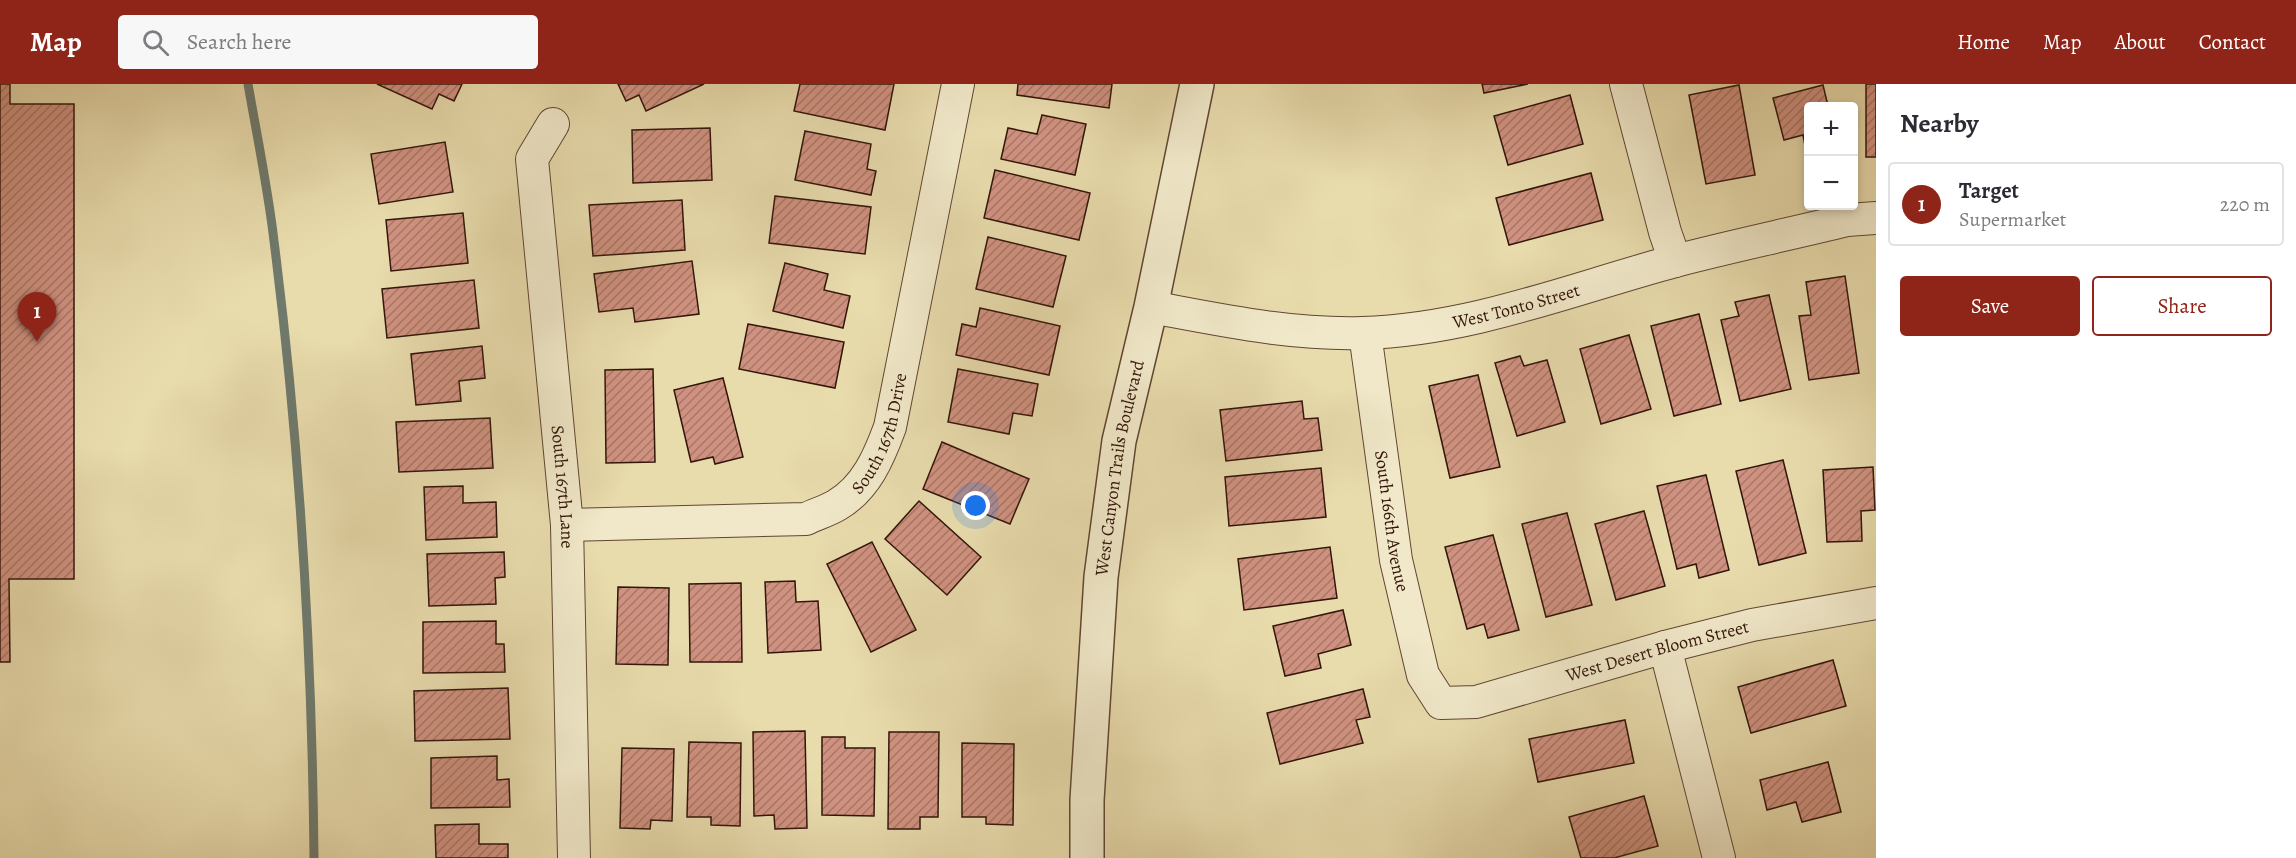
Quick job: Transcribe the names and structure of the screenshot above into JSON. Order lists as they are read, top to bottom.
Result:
{
  "streets": {
    "street": [
      "West Tonto Street",
      "South 167th Drive",
      "West Canyon Trails Boulevard",
      "South 167th Lane",
      "South 166th Avenue",
      "West Desert Bloom Street"
    ]
  },
  "crossings": [
    ["West Tonto Street", "West Canyon Trails Boulevard"],
    ["West Tonto Street", "South 166th Avenue"],
    ["South 167th Drive", "South 167th Lane"],
    ["South 166th Avenue", "West Desert Bloom Street"]
  ],
  "page": {
    "header": "Map",
    "search": "Search here",
    "nav": [
      "Home",
      "Map",
      "About",
      "Contact"
    ],
    "heading": "Nearby",
    "map_buttons": ["+", "−"],
    "list": [
      {
        "mark": "1",
        "name": "Target",
        "note": "Supermarket",
        "value": "220 m"
      }
    ],
    "buttons": ["Save", "Share"],
    "pins": "1"
  }
}
